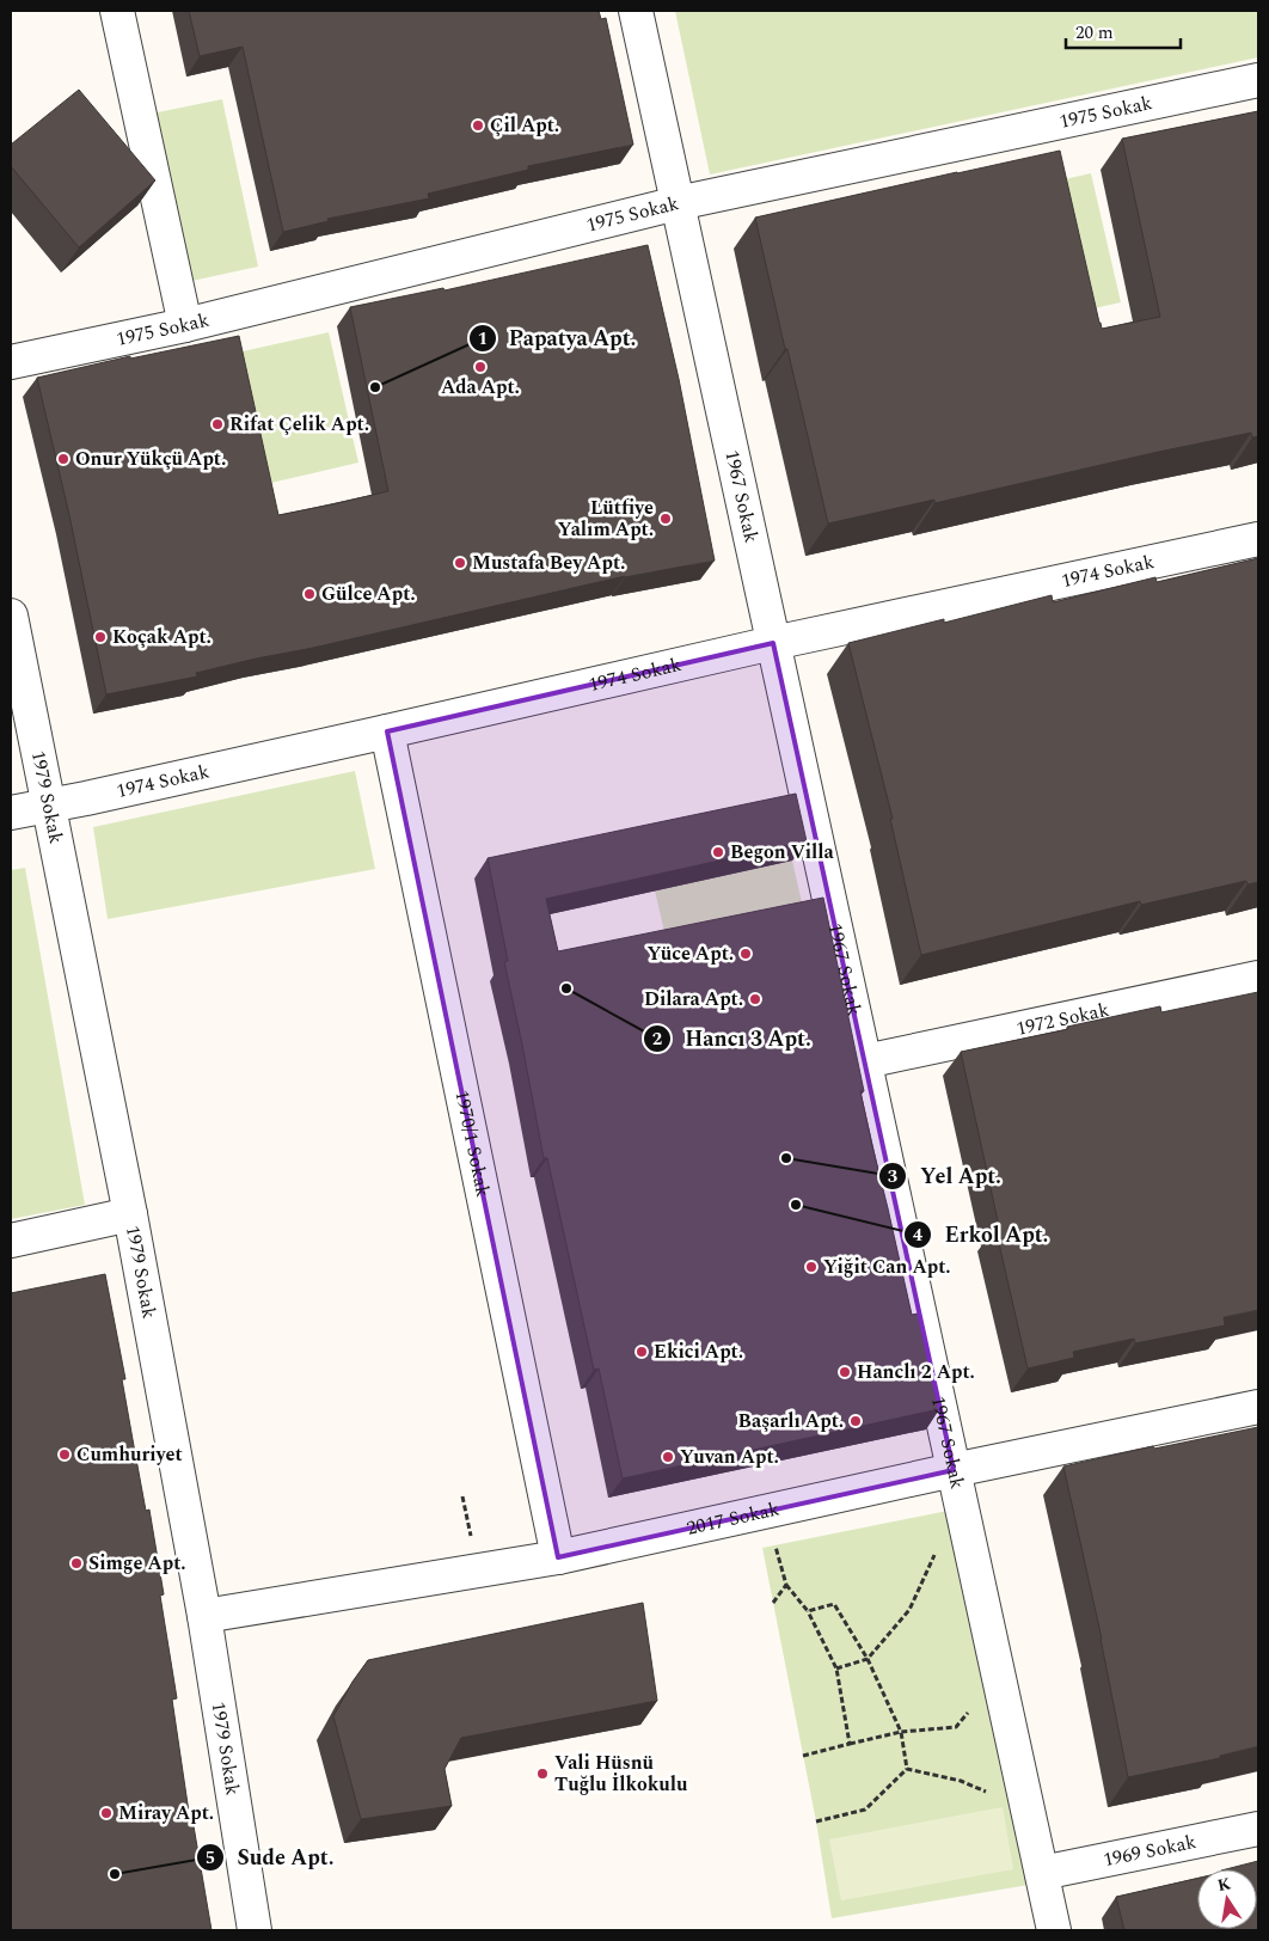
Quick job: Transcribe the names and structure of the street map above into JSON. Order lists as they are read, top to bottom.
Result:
{
  "streets": {
    "street": [
      "1975 Sokak",
      "1967 Sokak",
      "1974 Sokak",
      "1979 Sokak",
      "1972 Sokak",
      "1970/1 Sokak",
      "2017 Sokak",
      "1969 Sokak"
    ]
  },
  "crossings": [
    ["1975 Sokak", "1967 Sokak"],
    ["1967 Sokak", "1974 Sokak"],
    ["1967 Sokak", "1972 Sokak"],
    ["1967 Sokak", "2017 Sokak"],
    ["1967 Sokak", "1969 Sokak"],
    ["1974 Sokak", "1979 Sokak"],
    ["1974 Sokak", "1970/1 Sokak"],
    ["1979 Sokak", "2017 Sokak"],
    ["1970/1 Sokak", "2017 Sokak"]
  ],
  "places": [
    "Çil Apt.",
    "Ada Apt.",
    "Papatya Apt.",
    "Rifat Çelik Apt.",
    "Onur Yükçü Apt.",
    "Lütfiye Yalım Apt.",
    "Mustafa Bey Apt.",
    "Gülce Apt.",
    "Koçak Apt.",
    "Begon Villa",
    "Yüce Apt.",
    "Hancı 3 Apt.",
    "Dilara Apt.",
    "Yel Apt.",
    "Erkol Apt.",
    "Yiğit Can Apt.",
    "Ekici Apt.",
    "Hanclı 2 Apt.",
    "Başarlı Apt.",
    "Cumhuriyet",
    "Yuvan Apt.",
    "Simge Apt.",
    "Vali Hüsnü Tuğlu İlkokulu",
    "Miray Apt.",
    "Sude Apt."
  ],
  "scale_bar": "20 m",
  "north": "top"
}
